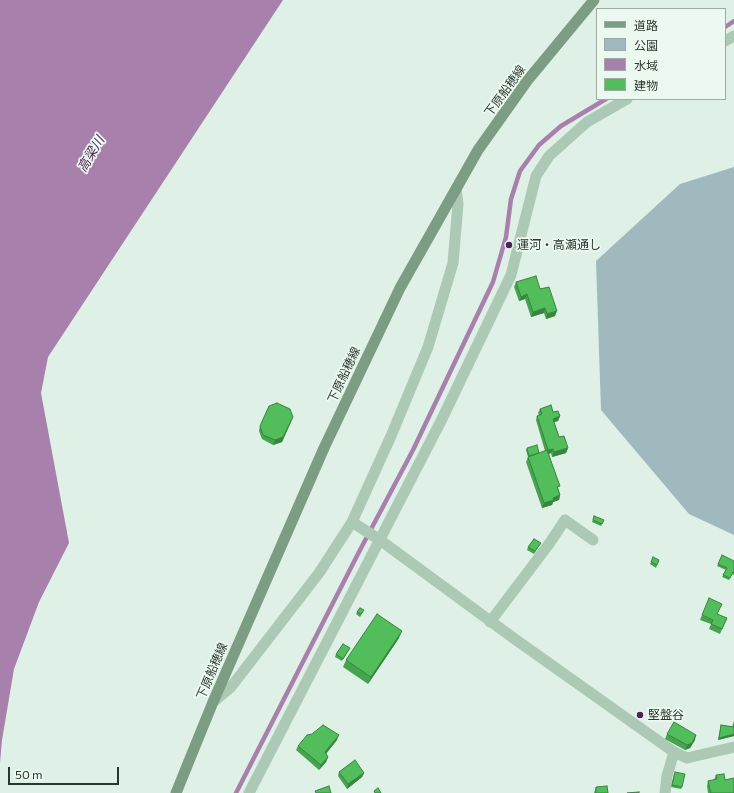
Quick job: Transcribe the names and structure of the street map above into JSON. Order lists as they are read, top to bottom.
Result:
{
  "streets": {
    "main road": ["下原船穂線"]
  },
  "water": ["高梁川"],
  "places": ["運河・高瀬通し", "堅盤谷"],
  "legend": [
    "道路",
    "公園",
    "水域",
    "建物"
  ],
  "scale_bar": "50 m"
}
